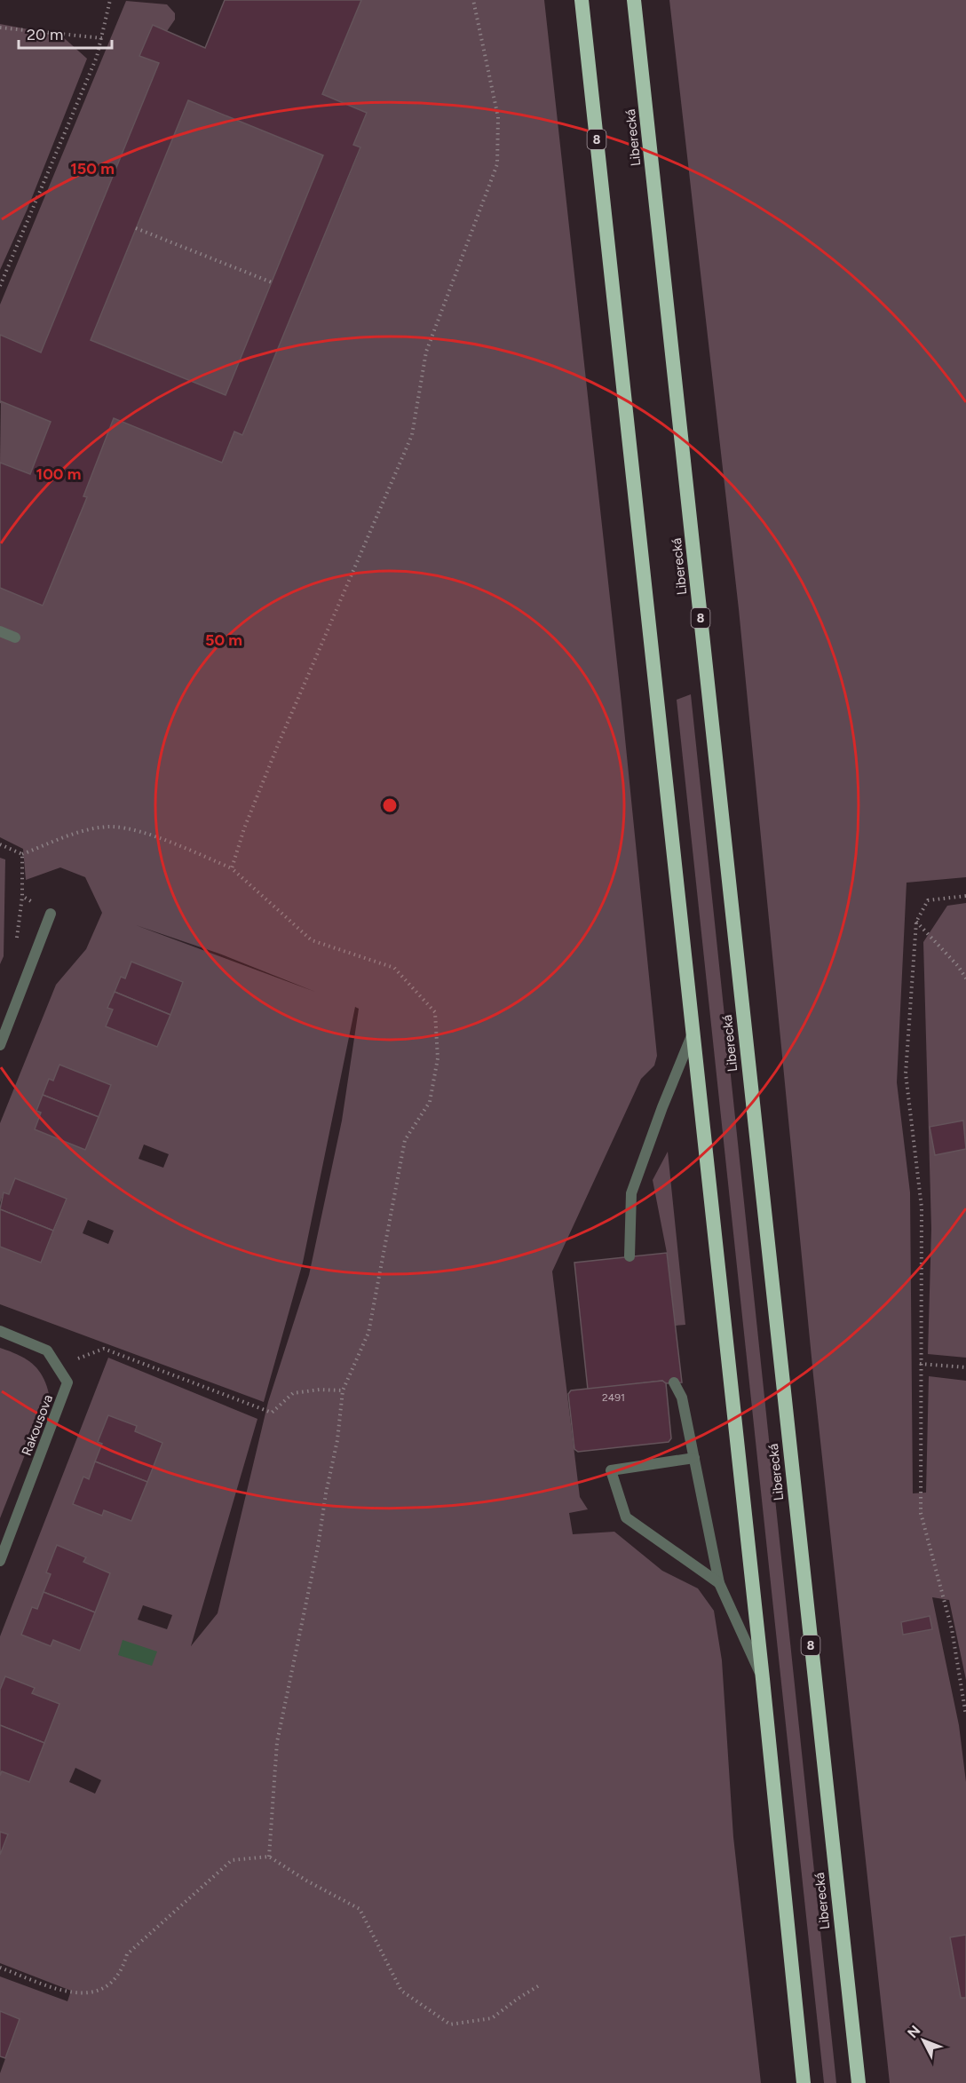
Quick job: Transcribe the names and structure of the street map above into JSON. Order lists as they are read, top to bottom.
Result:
{
  "streets": {
    "highway": ["Liberecká", "8"],
    "street": ["Rakousova"]
  },
  "house_numbers": ["2491"],
  "scale_bar": "20 m",
  "north": "top left",
  "rings": ["150 m", "100 m", "50 m"]
}
